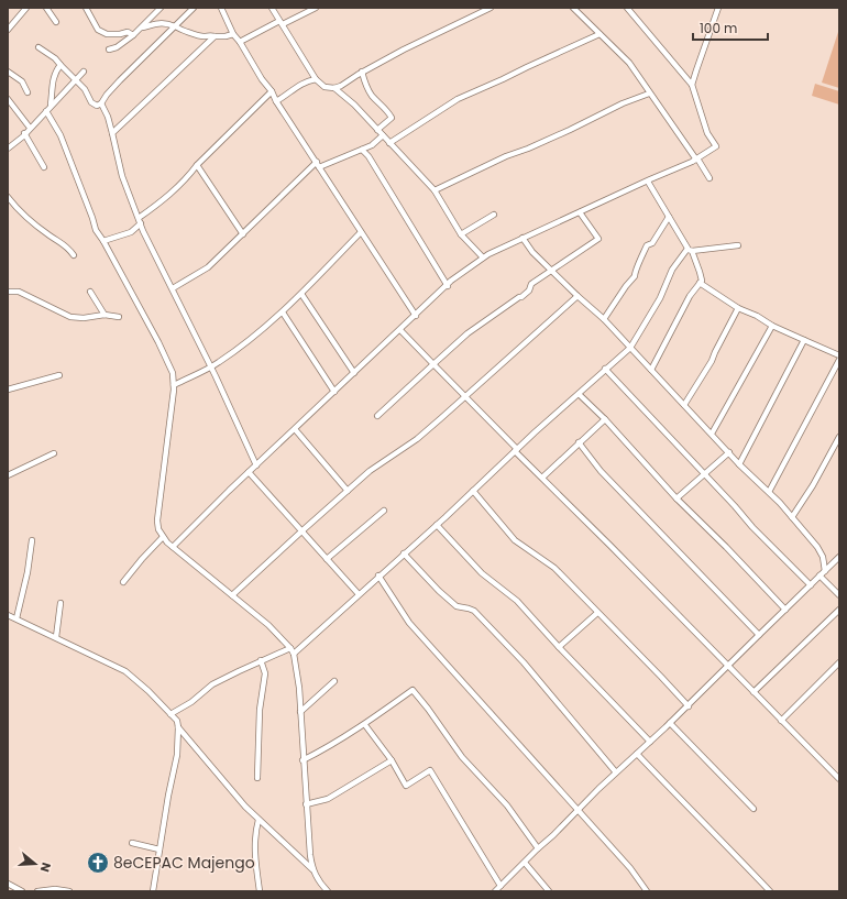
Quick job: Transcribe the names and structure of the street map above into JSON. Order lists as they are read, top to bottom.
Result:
{
  "places": {
    "church": ["8eCEPAC Majengo"]
  },
  "scale_bar": "100 m",
  "north": "right"
}
